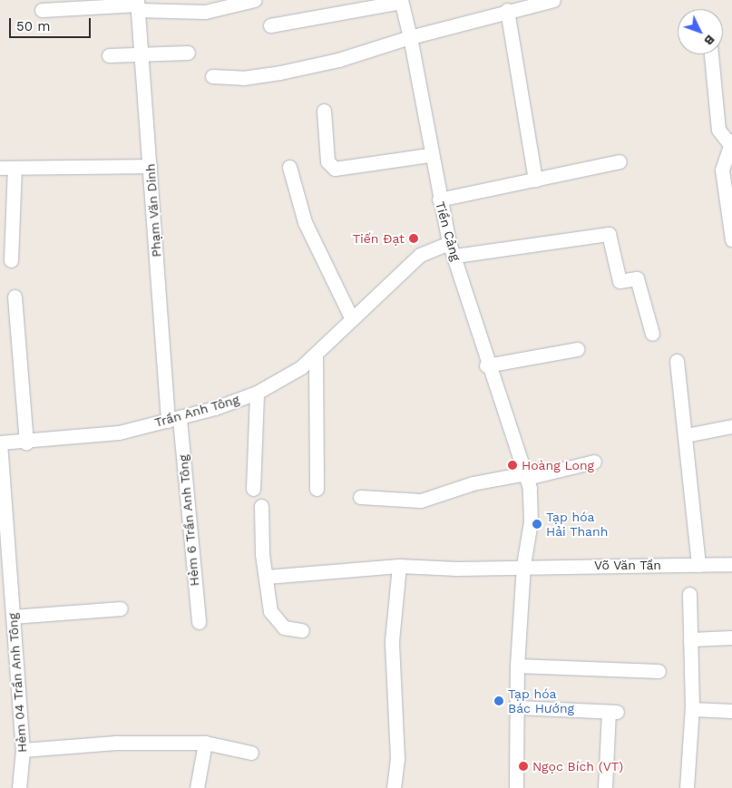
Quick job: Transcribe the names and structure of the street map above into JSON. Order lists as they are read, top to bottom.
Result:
{
  "streets": {
    "street": [
      "Phạm Văn Dinh",
      "Tiền Cảng",
      "Trần Anh Tông",
      "Hẻm 6 Trần Anh Tông",
      "Võ Văn Tần",
      "Hẻm 04 Trần Anh Tông"
    ]
  },
  "crossings": [
    ["Phạm Văn Dinh", "Trần Anh Tông"],
    ["Phạm Văn Dinh", "Hẻm 6 Trần Anh Tông"],
    ["Tiền Cảng", "Trần Anh Tông"],
    ["Tiền Cảng", "Võ Văn Tần"],
    ["Trần Anh Tông", "Hẻm 6 Trần Anh Tông"],
    ["Trần Anh Tông", "Hẻm 04 Trần Anh Tông"]
  ],
  "places": [
    "Tiến Đạt",
    "Hoàng Long",
    "Tạp hóa Hải Thanh",
    "Tạp hóa Bác Hướng",
    "Ngọc Bích (VT)"
  ],
  "scale_bar": "50 m",
  "north": "bottom right"
}
